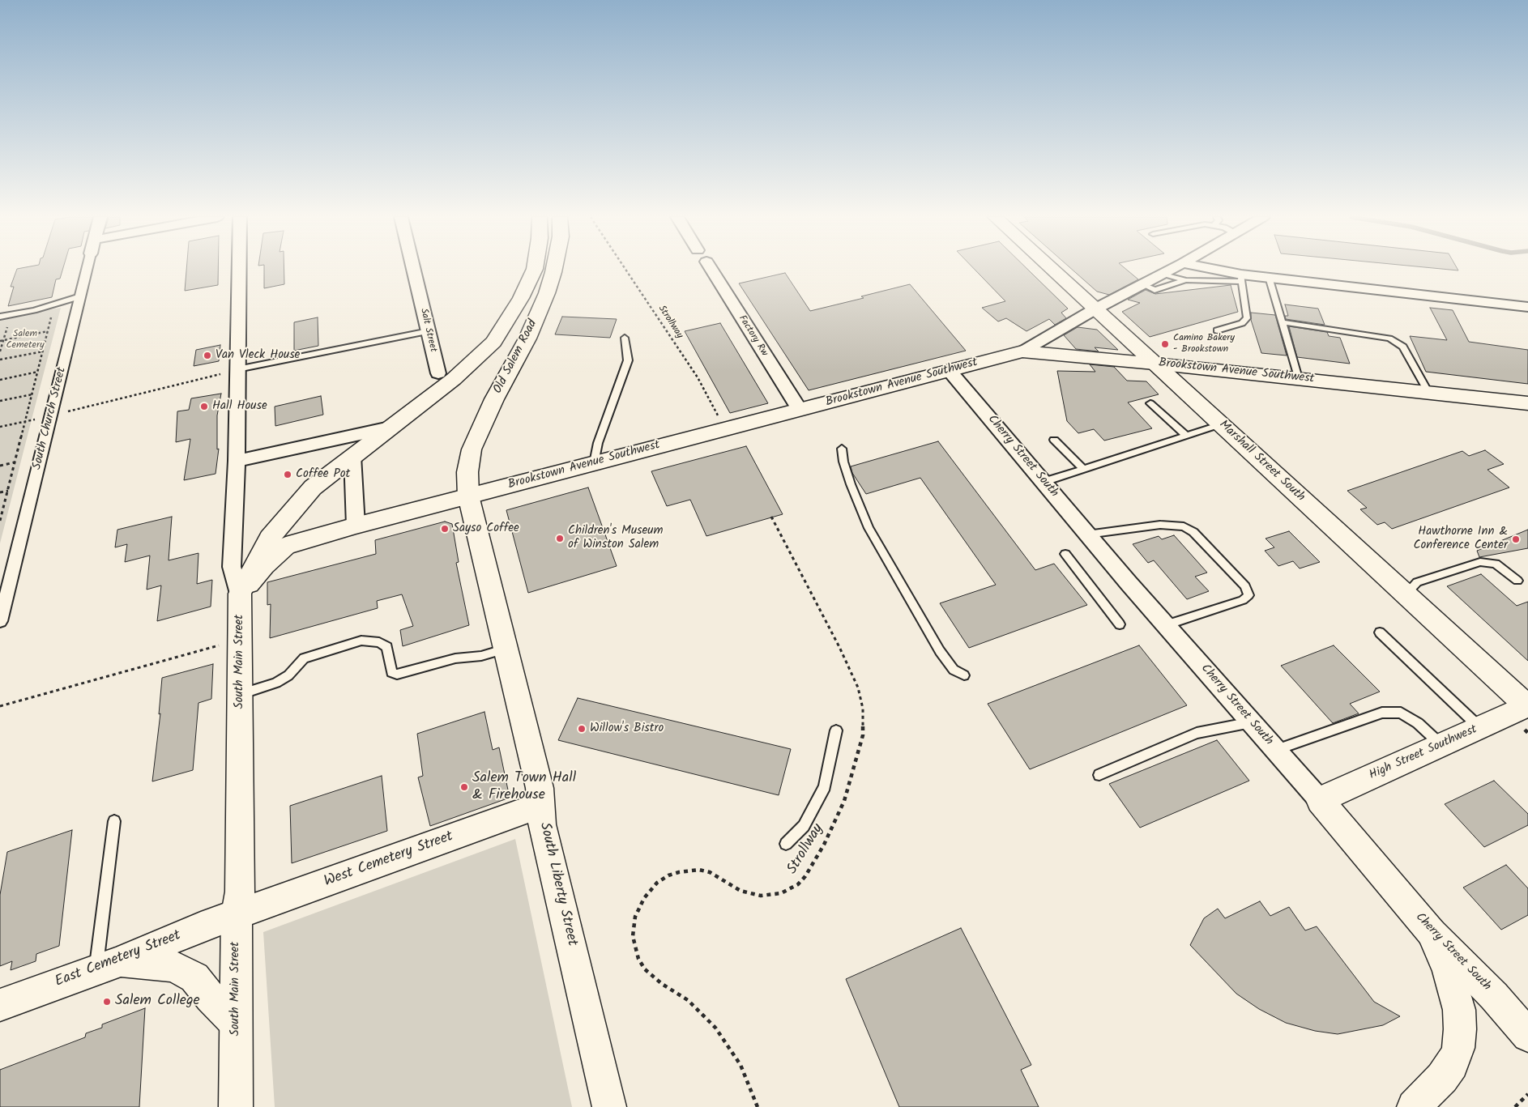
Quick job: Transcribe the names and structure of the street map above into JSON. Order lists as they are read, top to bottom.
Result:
{
  "streets": {
    "main road": [
      "Old Salem Road",
      "Brookstown Avenue Southwest",
      "Cherry Street South",
      "Marshall Street South",
      "South Main Street",
      "High Street Southwest",
      "West Cemetery Street",
      "South Liberty Street",
      "East Cemetery Street"
    ],
    "street": ["Salt Street", "Factory Rw", "South Church Street"],
    "path": ["Strollway"]
  },
  "crossings": [
    ["Factory Rw", "Brookstown Avenue Southwest"],
    ["Old Salem Road", "Brookstown Avenue Southwest"],
    ["Old Salem Road", "South Main Street"],
    ["Old Salem Road", "South Liberty Street"],
    ["Brookstown Avenue Southwest", "Cherry Street South"],
    ["Brookstown Avenue Southwest", "Marshall Street South"],
    ["Brookstown Avenue Southwest", "South Main Street"],
    ["Brookstown Avenue Southwest", "South Liberty Street"],
    ["Cherry Street South", "High Street Southwest"],
    ["Marshall Street South", "High Street Southwest"],
    ["South Main Street", "West Cemetery Street"],
    ["South Main Street", "East Cemetery Street"],
    ["West Cemetery Street", "South Liberty Street"],
    ["West Cemetery Street", "East Cemetery Street"]
  ],
  "parks": ["Salem Cemetery"],
  "places": [
    "Camino Bakery - Brookstown",
    "Van Vleck House",
    "Hall House",
    "Coffee Pot",
    "Sayso Coffee",
    "Children's Museum of Winston Salem",
    "Hawthorne Inn & Conference Center",
    "Willow's Bistro",
    "Salem Town Hall & Firehouse",
    "Salem College"
  ]
}
